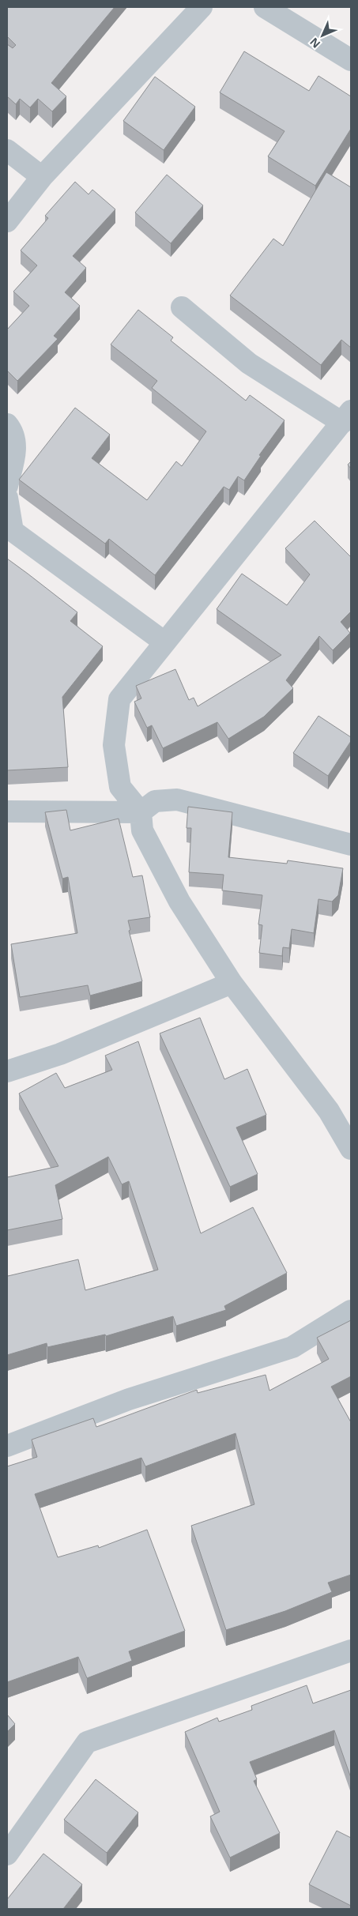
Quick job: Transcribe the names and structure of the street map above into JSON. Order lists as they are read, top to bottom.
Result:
{
  "north": "bottom left"
}
